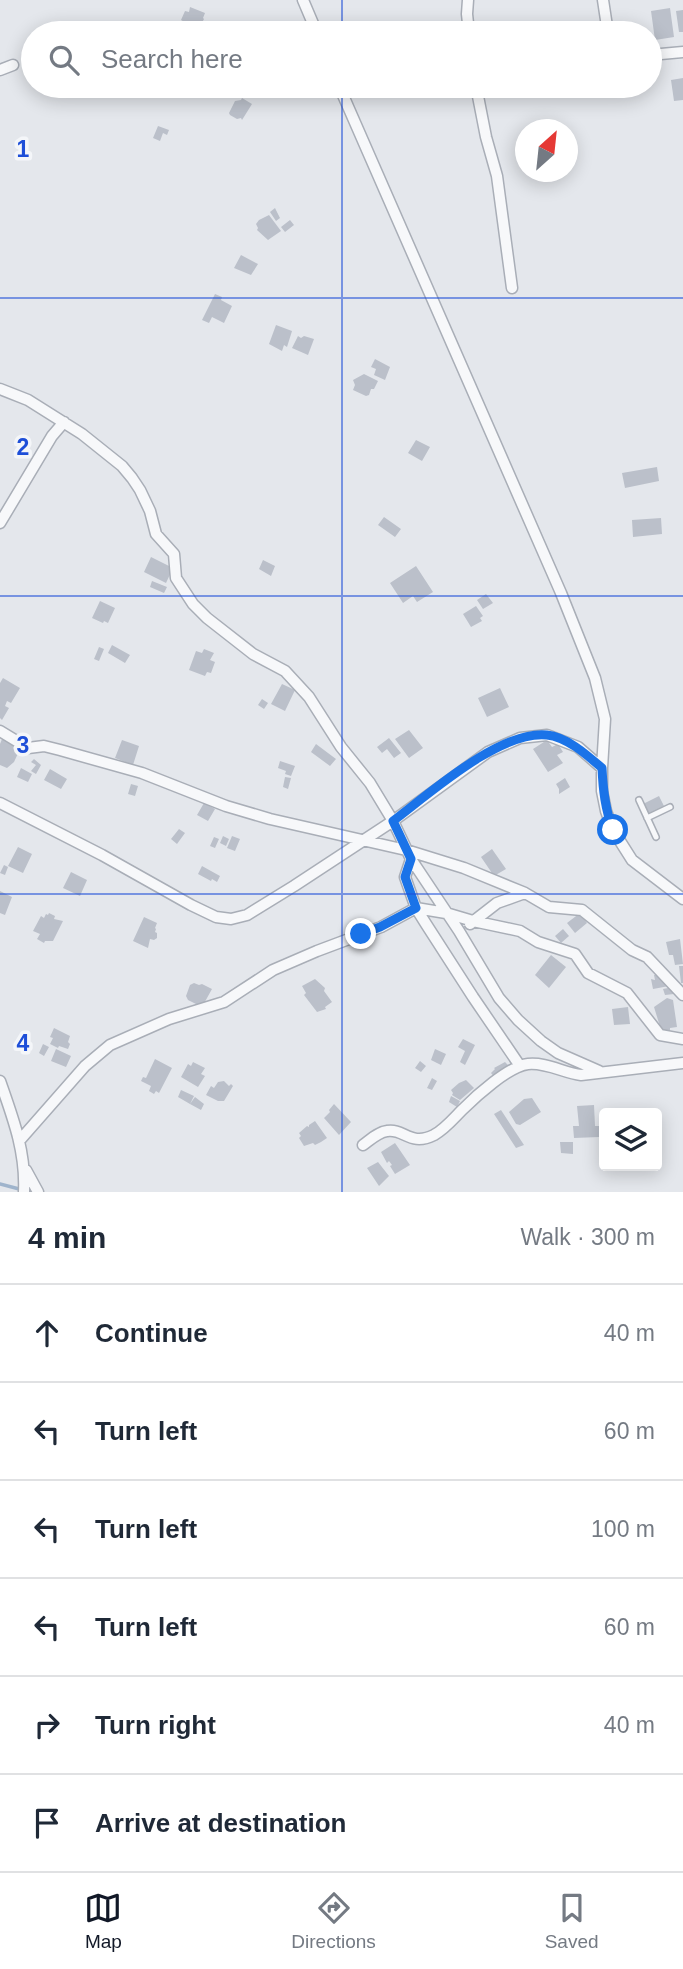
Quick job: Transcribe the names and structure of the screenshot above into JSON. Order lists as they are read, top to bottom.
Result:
{
  "north": "top right",
  "page": {
    "search": "Search here",
    "heading": ["4 min", "Walk · 300 m"],
    "list": [
      ["Continue", "40 m"],
      ["Turn left", "60 m"],
      ["Turn left", "100 m"],
      ["Turn left", "60 m"],
      ["Turn right", "40 m"],
      "Arrive at destination"
    ],
    "nav": ["Map", "Directions", "Saved"]
  },
  "grid": {
    "rows": [
      "1",
      "2",
      "3",
      "4"
    ]
  }
}
